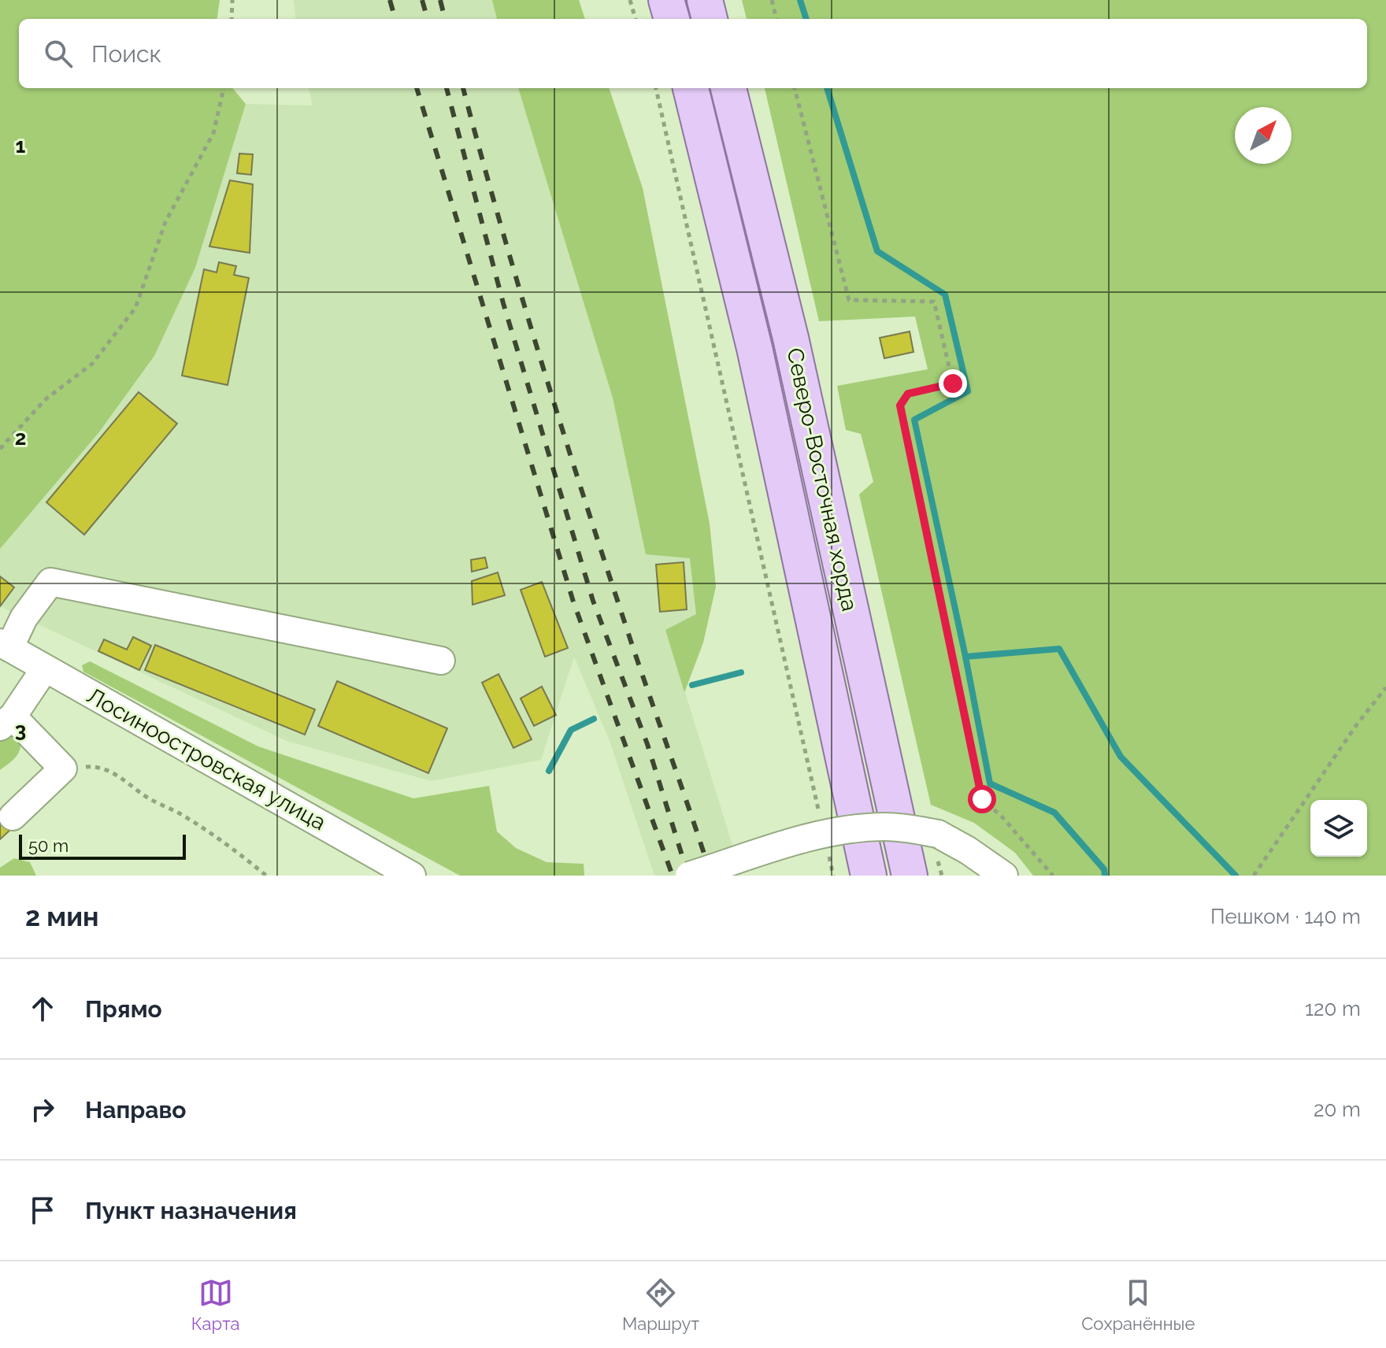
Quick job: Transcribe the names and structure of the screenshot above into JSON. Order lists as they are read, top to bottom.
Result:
{
  "streets": {
    "main road": ["Северо-Восточная хорда"],
    "street": ["Лосиноостровская улица"]
  },
  "scale_bar": "50 m",
  "north": "top right",
  "page": {
    "search": "Поиск",
    "scale": "50 m",
    "heading": ["2 мин", "Пешком · 140 m"],
    "list": [
      ["Прямо", "120 m"],
      ["Направо", "20 m"],
      "Пункт назначения"
    ],
    "nav": ["Карта", "Маршрут", "Сохранённые"]
  },
  "grid": {
    "rows": ["1", "2", "3"]
  }
}
